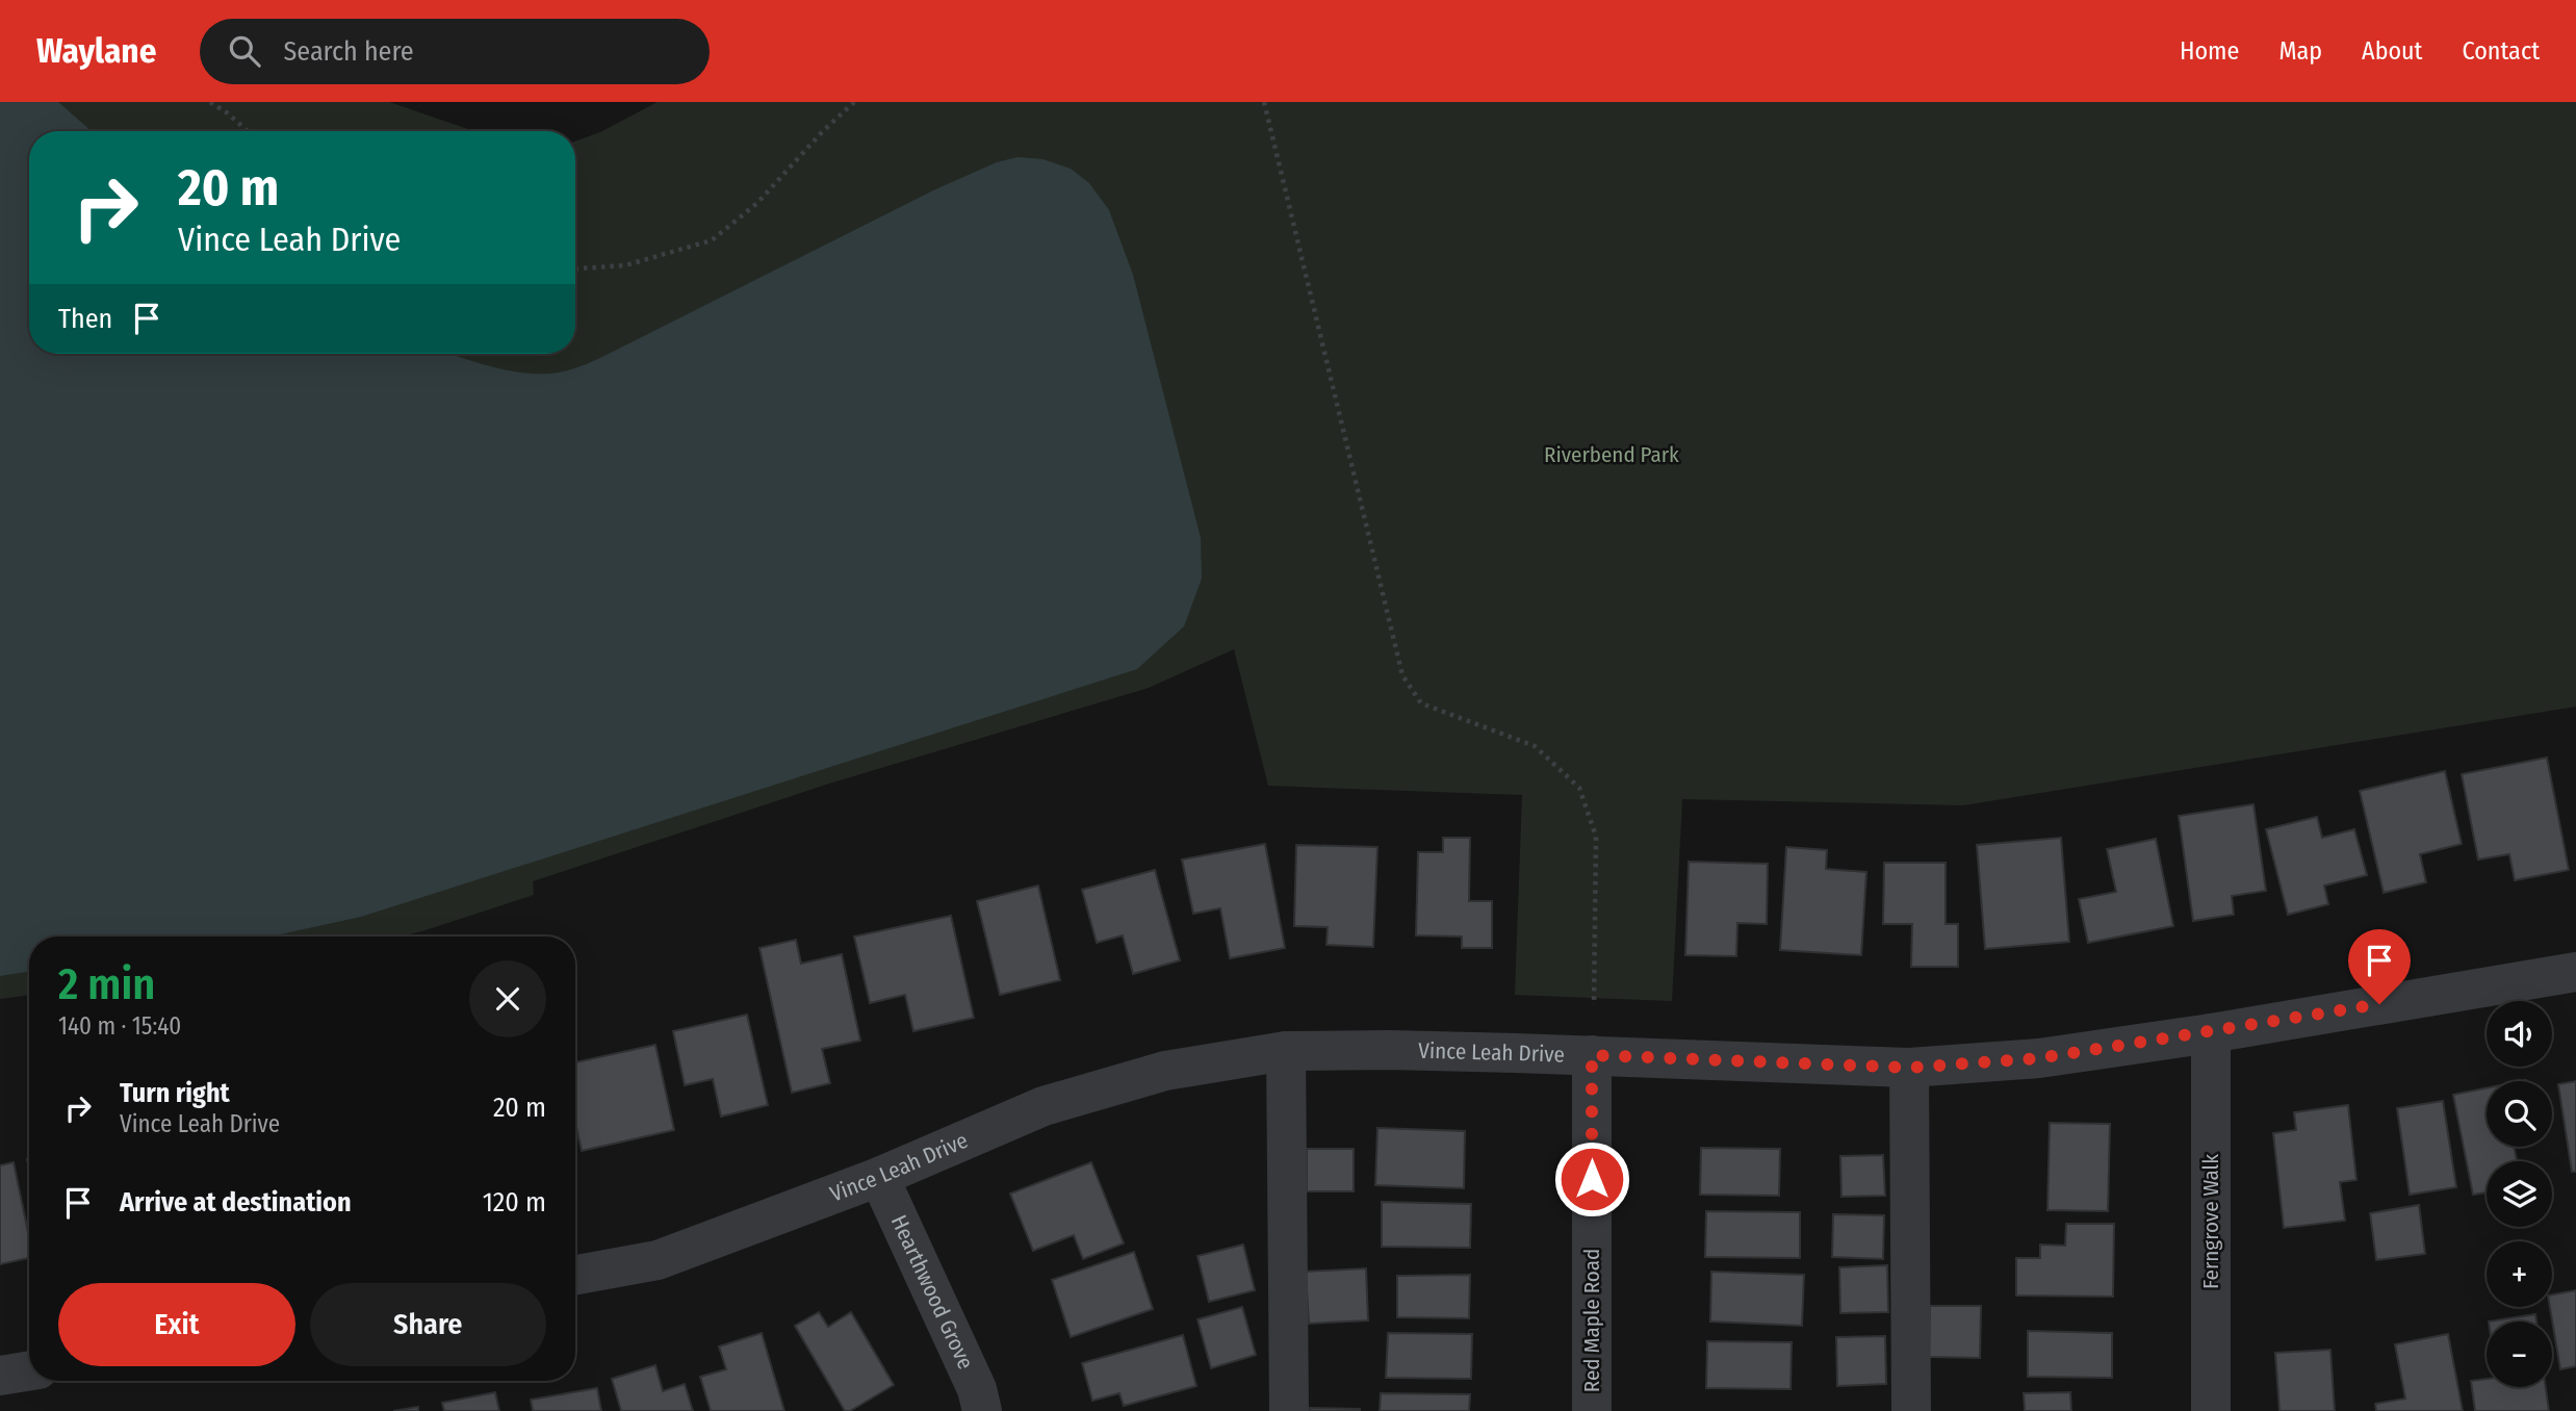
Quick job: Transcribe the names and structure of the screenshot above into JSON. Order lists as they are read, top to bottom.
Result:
{
  "streets": {
    "street": [
      "Vince Leah Drive",
      "Ferngrove Walk",
      "Hearthwood Grove",
      "Red Maple Road"
    ]
  },
  "crossings": [
    ["Vince Leah Drive", "Ferngrove Walk"],
    ["Vince Leah Drive", "Hearthwood Grove"],
    ["Vince Leah Drive", "Red Maple Road"]
  ],
  "parks": ["Riverbend Park"],
  "page": {
    "header": "Waylane",
    "search": "Search here",
    "nav": [
      "Home",
      "Map",
      "About",
      "Contact"
    ],
    "turn": ["20 m", "Vince Leah Drive"],
    "then": "Then",
    "heading": ["2 min", "140 m · 15:40"],
    "map_buttons": ["+", "−"],
    "list": [
      {
        "name": "Turn right",
        "note": "Vince Leah Drive",
        "value": "20 m"
      },
      {
        "name": "Arrive at destination",
        "value": "120 m"
      }
    ],
    "buttons": ["Exit", "Share"]
  }
}
